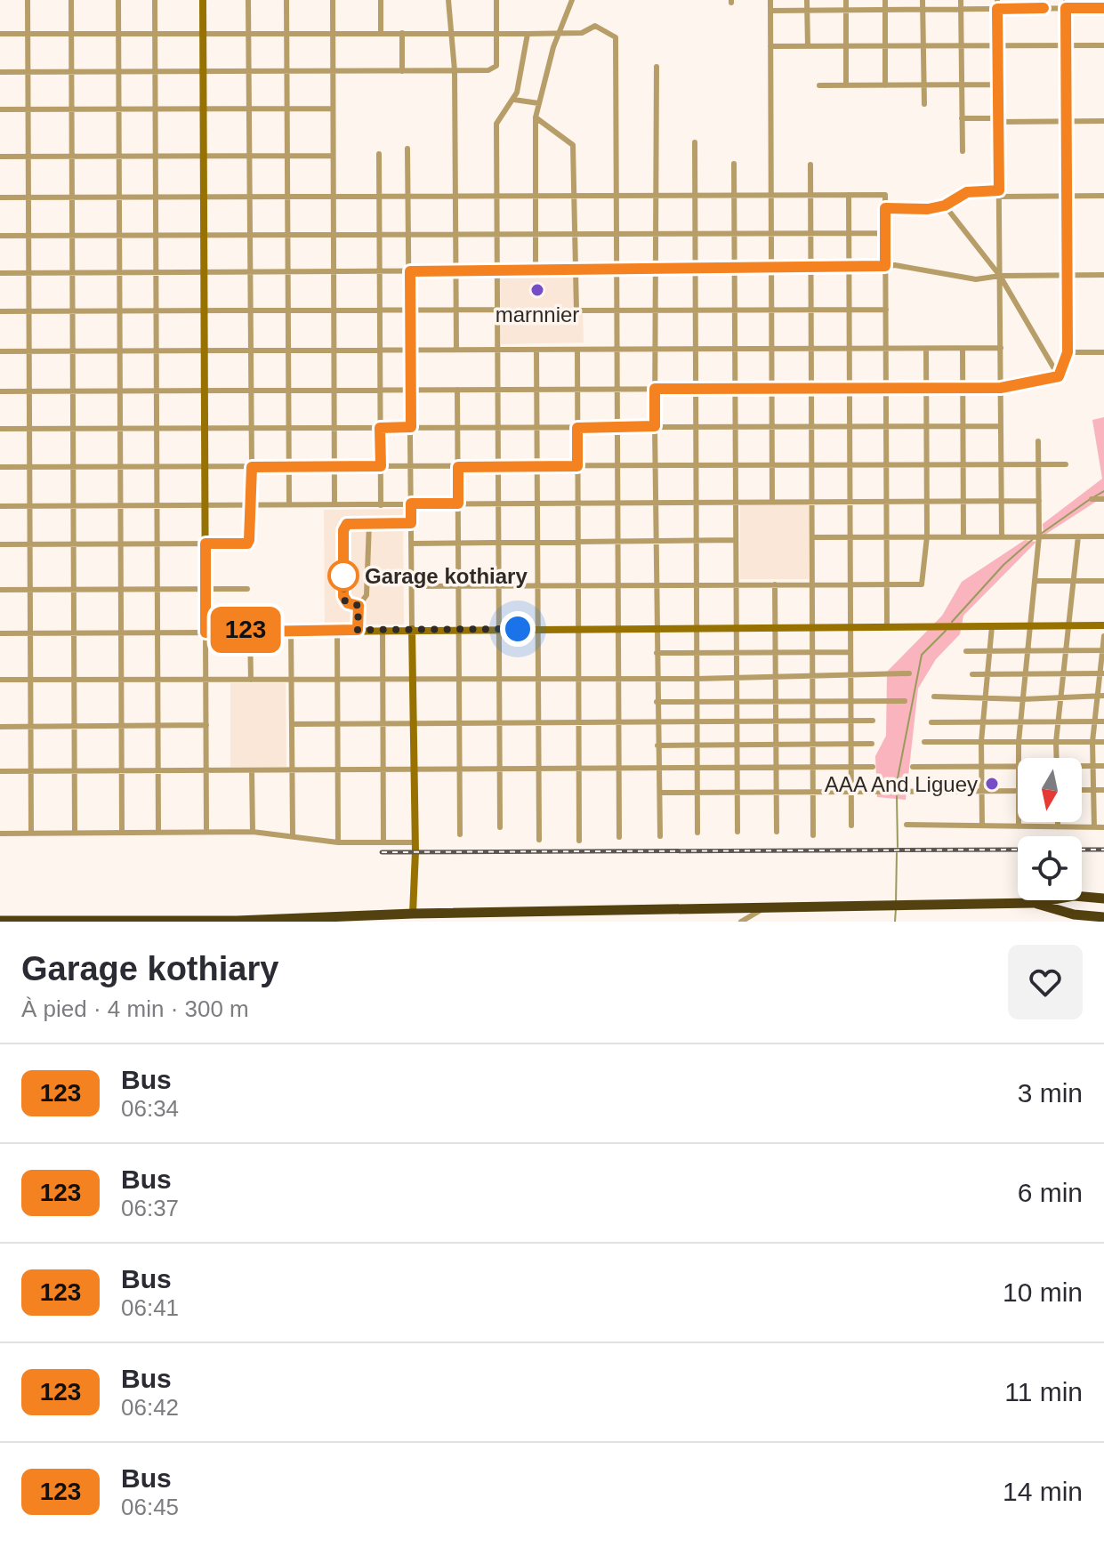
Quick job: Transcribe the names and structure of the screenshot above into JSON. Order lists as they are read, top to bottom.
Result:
{
  "places": ["marnnier", "Garage kothiary", "AAA And Liguey"],
  "lines": ["bus line 123"],
  "north": "bottom",
  "page": {
    "on_map": "123",
    "heading": ["Garage kothiary", "À pied · 4 min · 300 m"],
    "list": [
      {
        "mark": "123",
        "name": "Bus",
        "note": "06:34",
        "value": "3 min"
      },
      {
        "mark": "123",
        "name": "Bus",
        "note": "06:37",
        "value": "6 min"
      },
      {
        "mark": "123",
        "name": "Bus",
        "note": "06:41",
        "value": "10 min"
      },
      {
        "mark": "123",
        "name": "Bus",
        "note": "06:42",
        "value": "11 min"
      },
      {
        "mark": "123",
        "name": "Bus",
        "note": "06:45",
        "value": "14 min"
      }
    ]
  }
}
